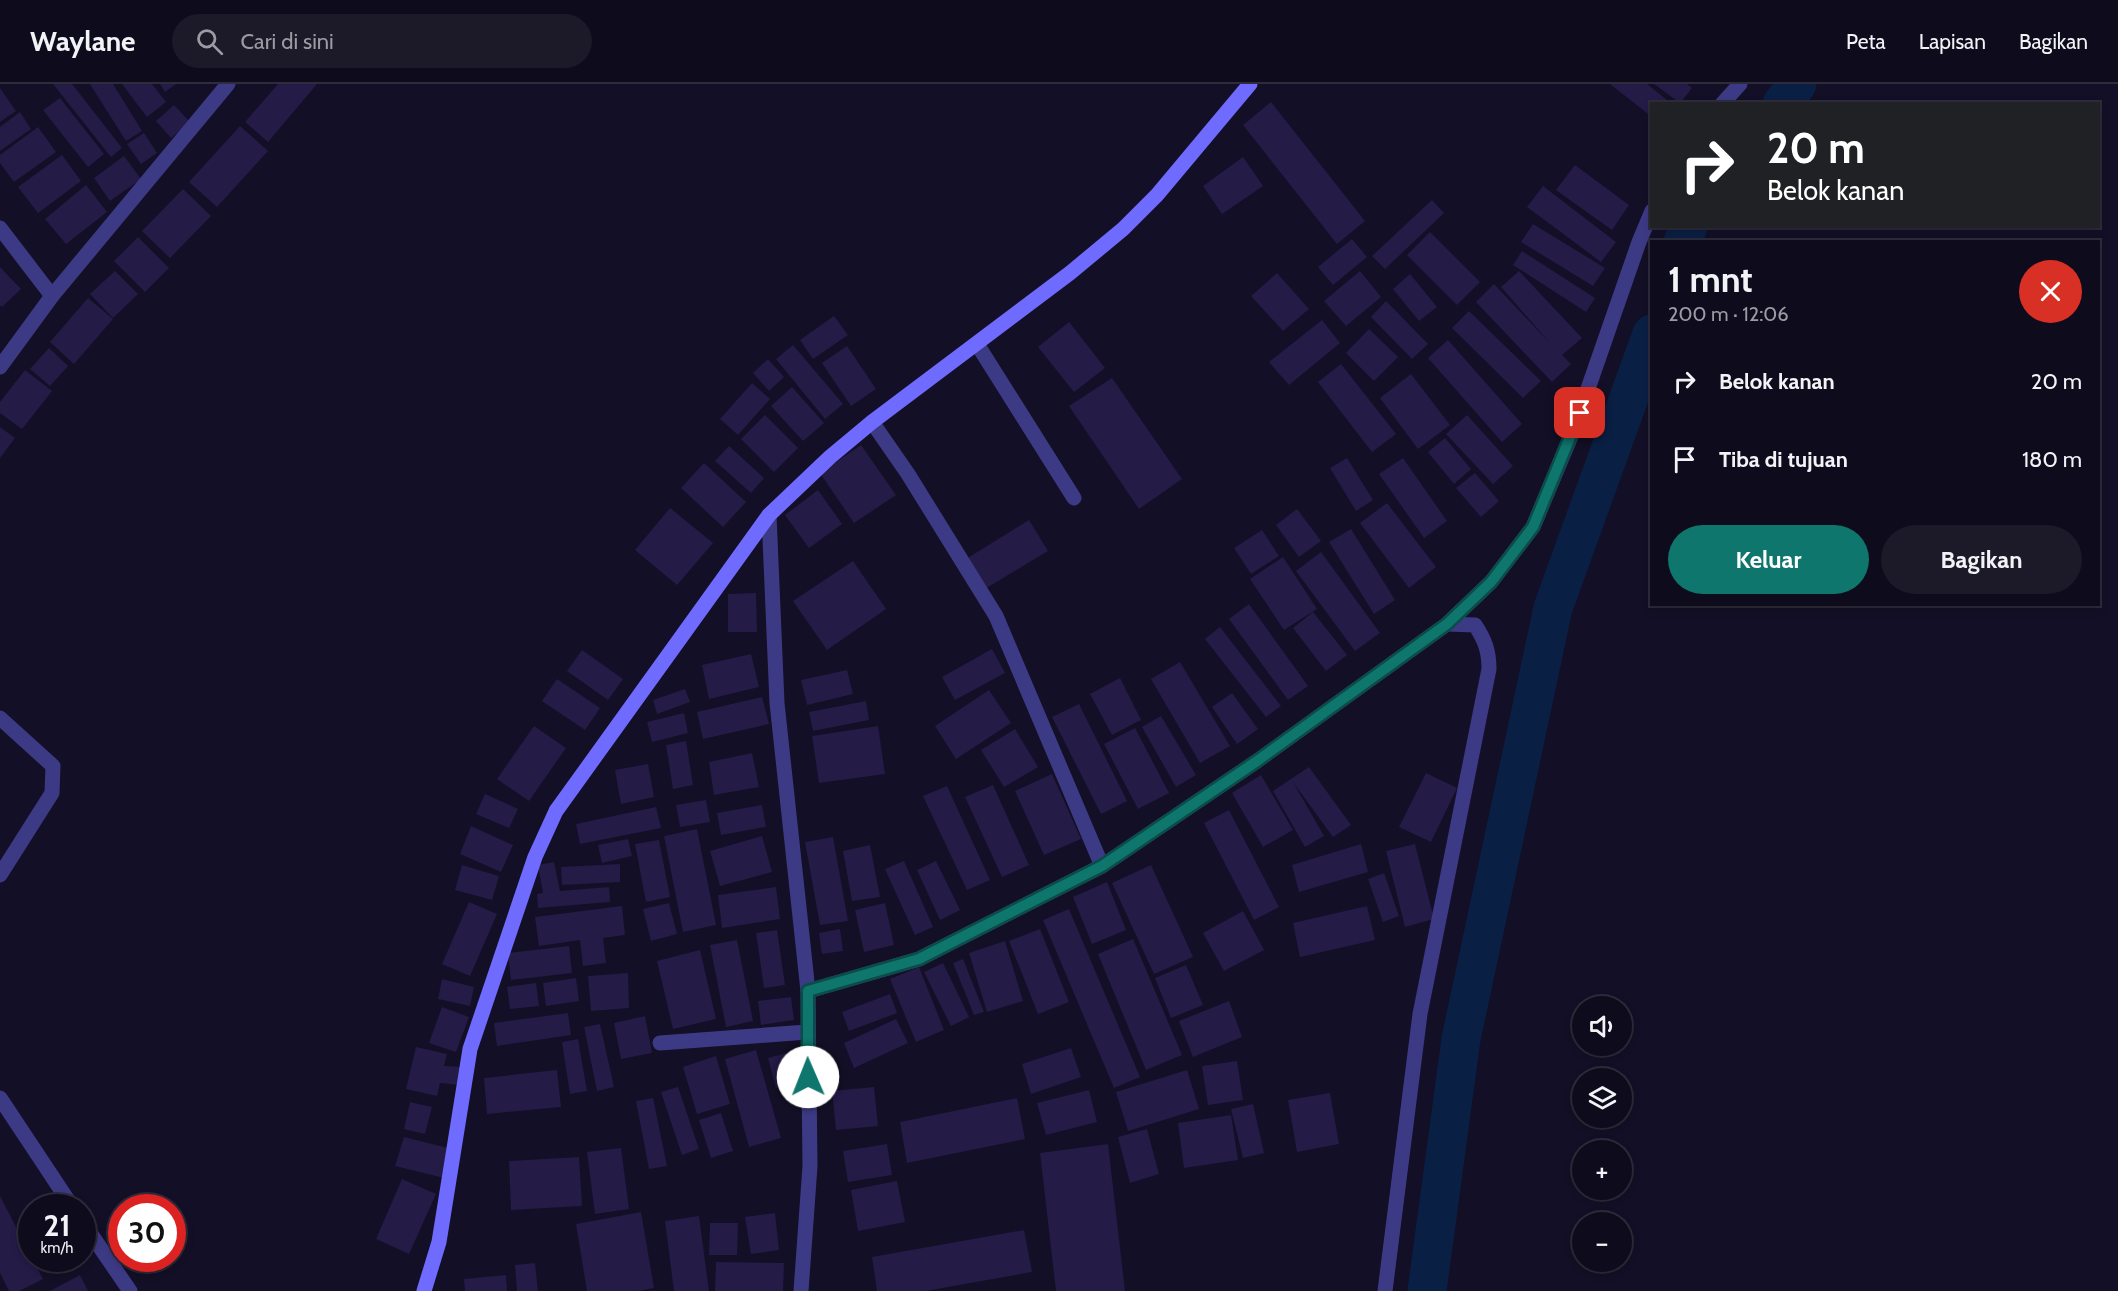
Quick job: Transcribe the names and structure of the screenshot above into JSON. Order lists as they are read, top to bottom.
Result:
{
  "page": {
    "header": "Waylane",
    "search": "Cari di sini",
    "nav": ["Peta", "Lapisan", "Bagikan"],
    "turn": ["20 m", "Belok kanan"],
    "heading": ["1 mnt", "200 m · 12:06"],
    "list": [
      {
        "name": "Belok kanan",
        "value": "20 m"
      },
      {
        "name": "Tiba di tujuan",
        "value": "180 m"
      }
    ],
    "buttons": ["Keluar", "Bagikan"],
    "map_buttons": ["+", "−"],
    "speed": "21 km/h",
    "limit": "30"
  }
}
